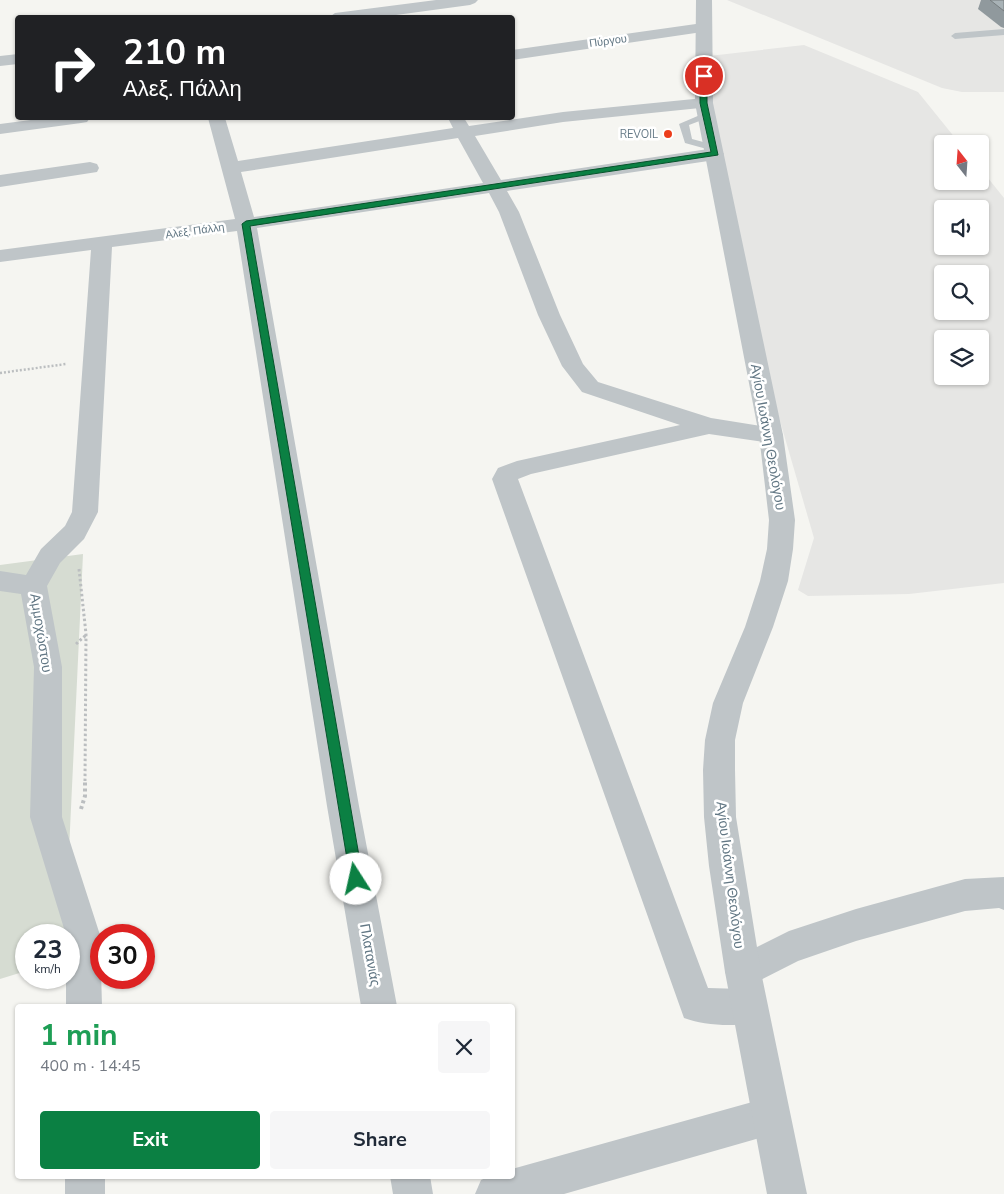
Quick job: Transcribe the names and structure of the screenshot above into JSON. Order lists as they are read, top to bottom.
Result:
{
  "streets": {
    "street": [
      "Πύργου",
      "Αλεξ. Πάλλη",
      "Αγίου Ιωάννη Θεολόγου",
      "Αμμοχώστου",
      "Πλατανιάς"
    ]
  },
  "crossings": [
    ["Πύργου", "Αγίου Ιωάννη Θεολόγου"],
    ["Αλεξ. Πάλλη", "Αγίου Ιωάννη Θεολόγου"],
    ["Αλεξ. Πάλλη", "Αμμοχώστου"],
    ["Αλεξ. Πάλλη", "Πλατανιάς"]
  ],
  "places": ["REVOIL"],
  "north": "top",
  "page": {
    "turn": ["210 m", "Αλεξ. Πάλλη"],
    "speed": "23 km/h",
    "limit": "30",
    "heading": ["1 min", "400 m · 14:45"],
    "buttons": ["Exit", "Share"]
  }
}
